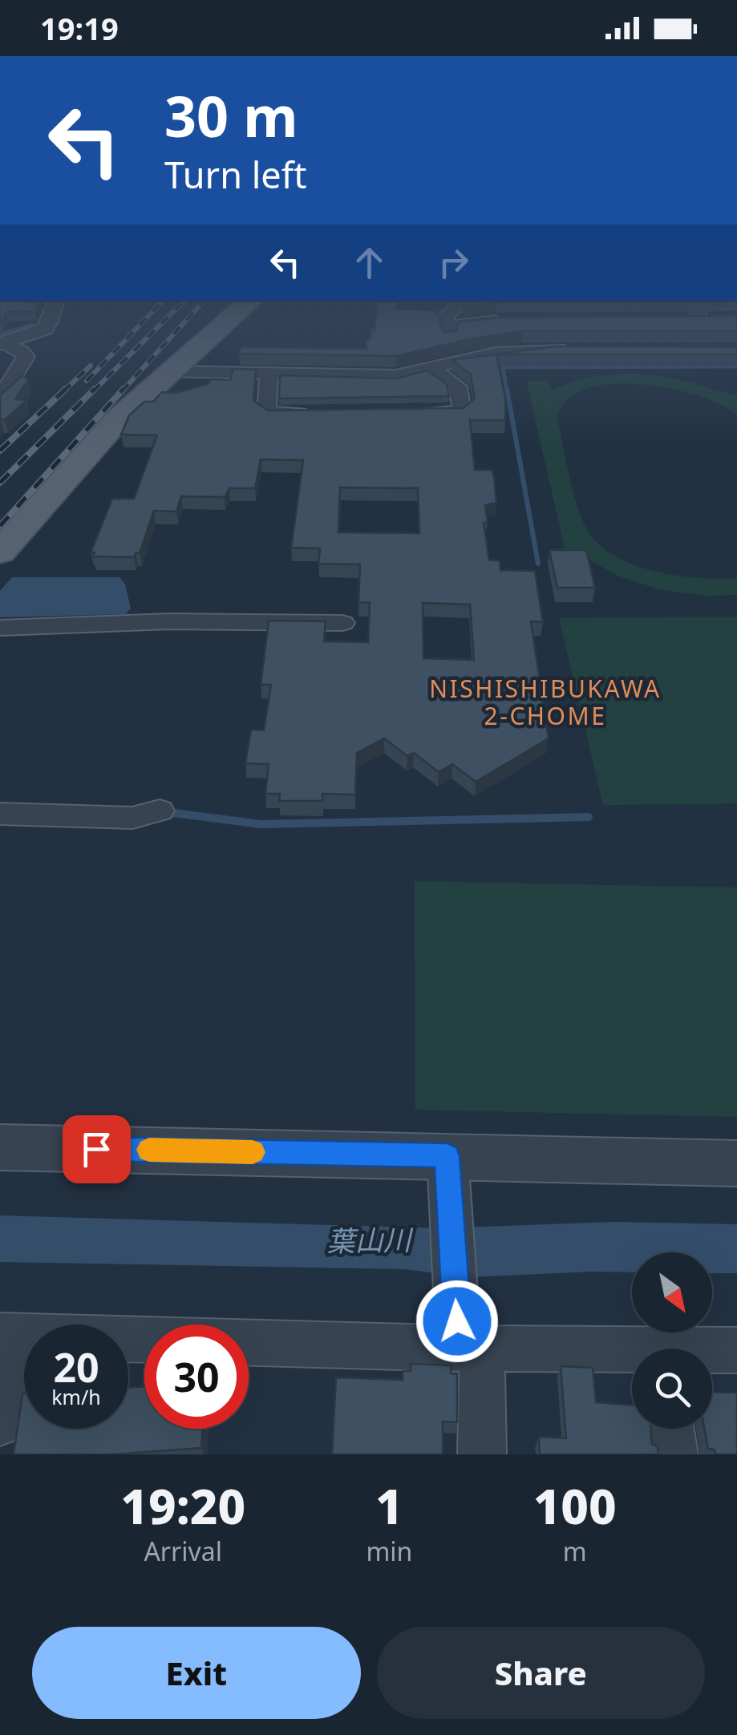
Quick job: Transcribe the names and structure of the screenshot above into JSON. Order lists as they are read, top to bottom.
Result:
{
  "districts": ["NISHISHIBUKAWA 2-CHOME"],
  "water": ["葉山川"],
  "north": "bottom right",
  "page": {
    "status": "19:19",
    "turn": ["30 m", "Turn left"],
    "speed": "20 km/h",
    "limit": "30",
    "eta": [
      "19:20",
      "Arrival",
      "1",
      "min",
      "100",
      "m"
    ],
    "buttons": ["Exit", "Share"]
  }
}
